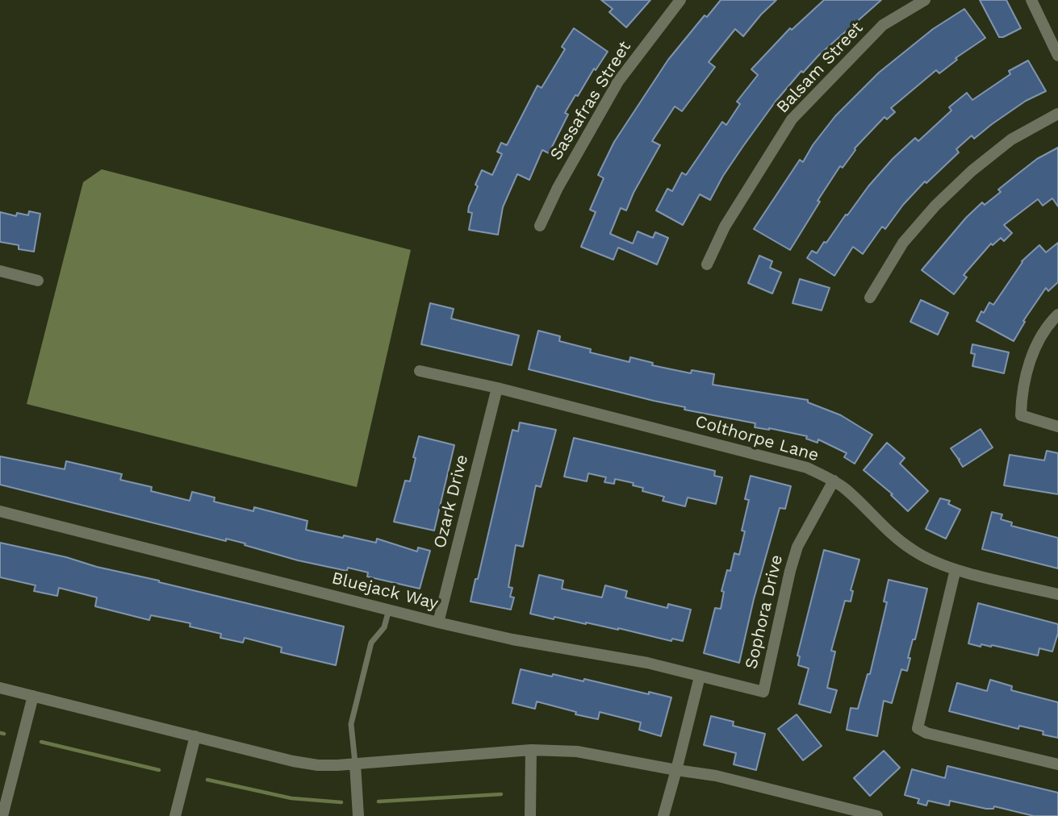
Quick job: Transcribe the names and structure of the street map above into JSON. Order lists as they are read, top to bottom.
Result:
{
  "streets": {
    "street": [
      "Balsam Street",
      "Sassafras Street",
      "Colthorpe Lane",
      "Ozark Drive",
      "Bluejack Way",
      "Sophora Drive"
    ]
  },
  "crossings": [
    ["Colthorpe Lane", "Ozark Drive"],
    ["Colthorpe Lane", "Sophora Drive"],
    ["Ozark Drive", "Bluejack Way"],
    ["Bluejack Way", "Sophora Drive"]
  ]
}
